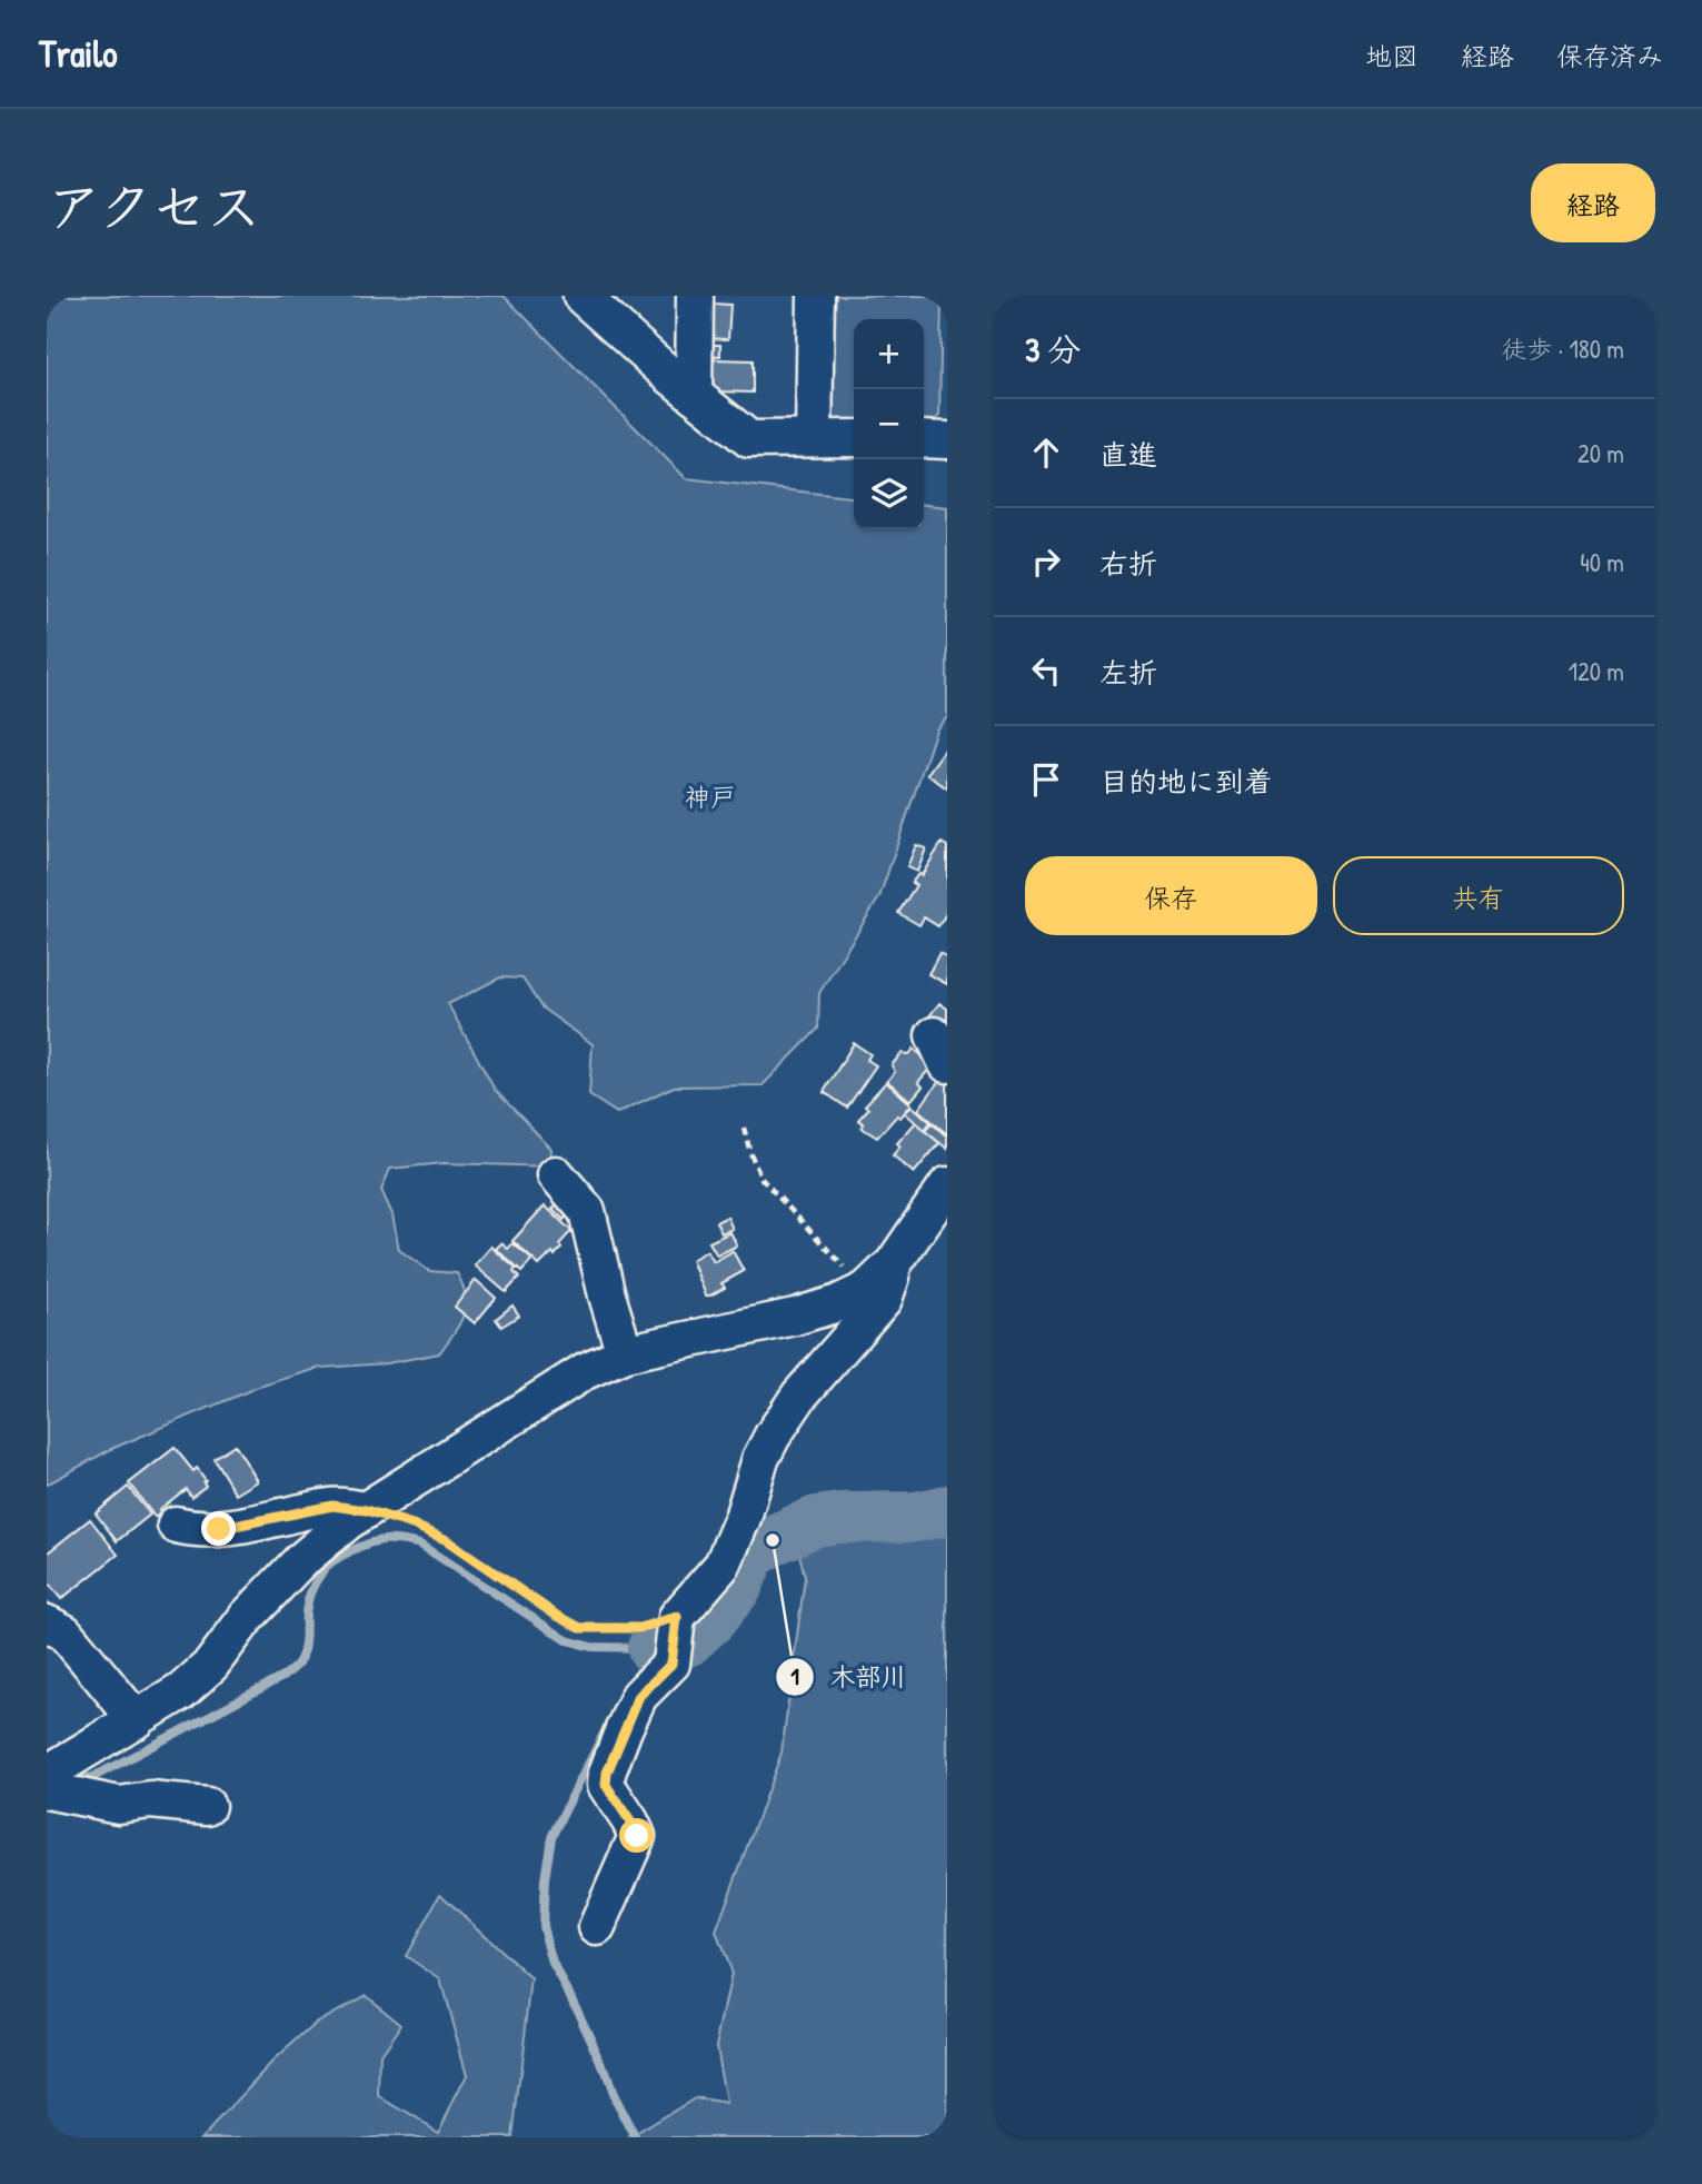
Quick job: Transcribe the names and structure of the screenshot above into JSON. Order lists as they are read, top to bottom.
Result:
{
  "districts": ["神戸"],
  "places": ["木部川"],
  "page": {
    "header": "Trailo",
    "nav": ["地図", "経路", "保存済み"],
    "title": "アクセス",
    "buttons": [
      "経路",
      ["保存", "共有"]
    ],
    "heading": ["3 分", "徒歩 · 180 m"],
    "map_buttons": ["+", "−"],
    "list": [
      ["直進", "20 m"],
      ["右折", "40 m"],
      ["左折", "120 m"],
      "目的地に到着"
    ]
  }
}
